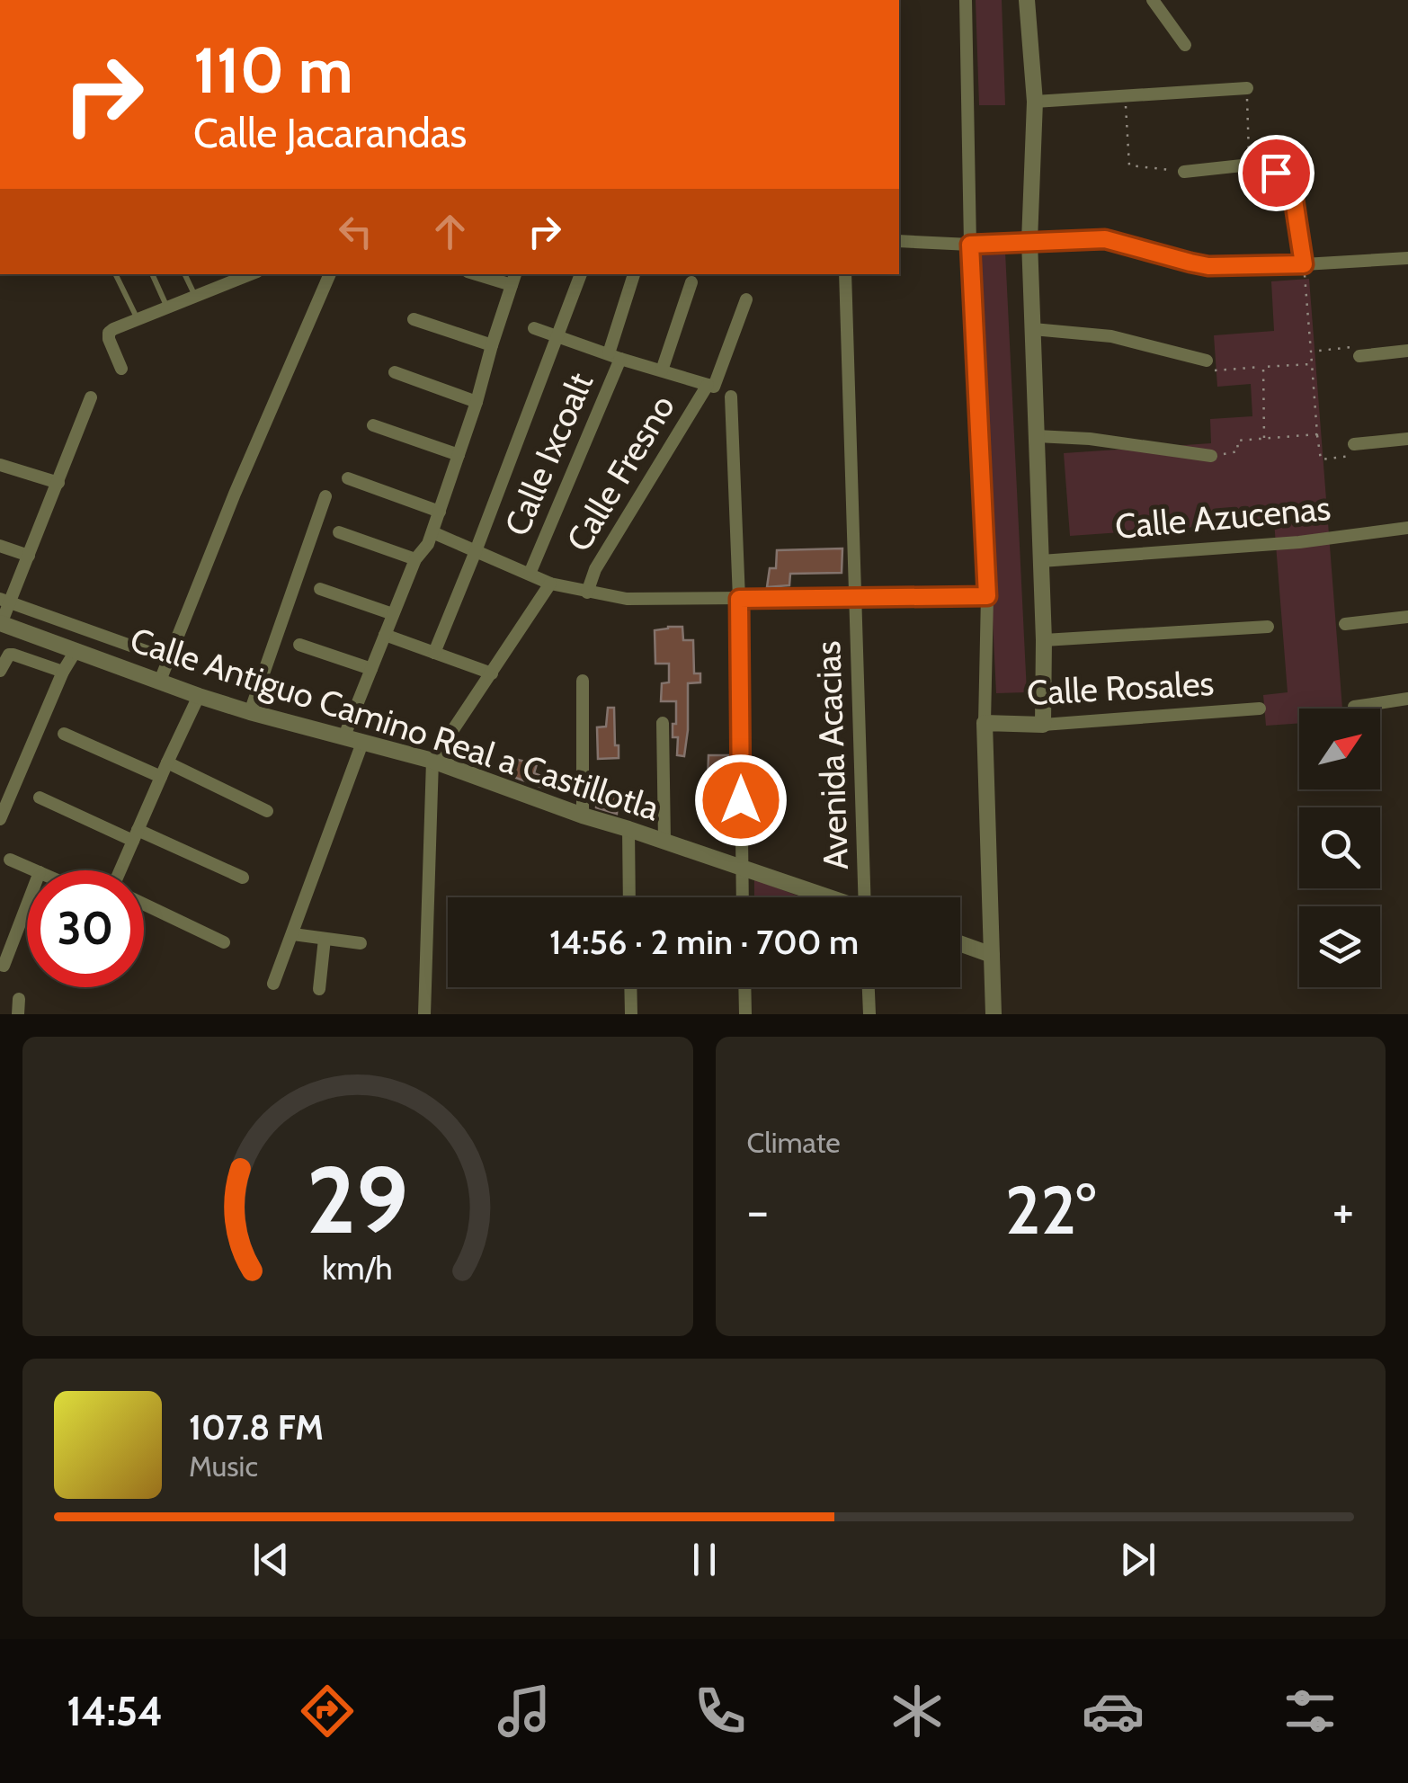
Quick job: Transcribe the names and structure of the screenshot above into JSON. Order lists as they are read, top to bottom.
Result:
{
  "streets": {
    "street": [
      "Calle Ixcoalt",
      "Calle Fresno",
      "Calle Azucenas",
      "Calle Rosales",
      "Calle Antiguo Camino Real a Castillotla",
      "Avenida Acacias"
    ]
  },
  "north": "top right",
  "page": {
    "turn": ["110 m", "Calle Jacarandas"],
    "limit": "30",
    "trip": "14:56 · 2 min · 700 m",
    "tile": "Climate",
    "heat": ["−", "22°", "+"],
    "song": ["107.8 FM", "Music"],
    "tabs": "14:54",
    "gauge": ["29", "km/h"]
  }
}
